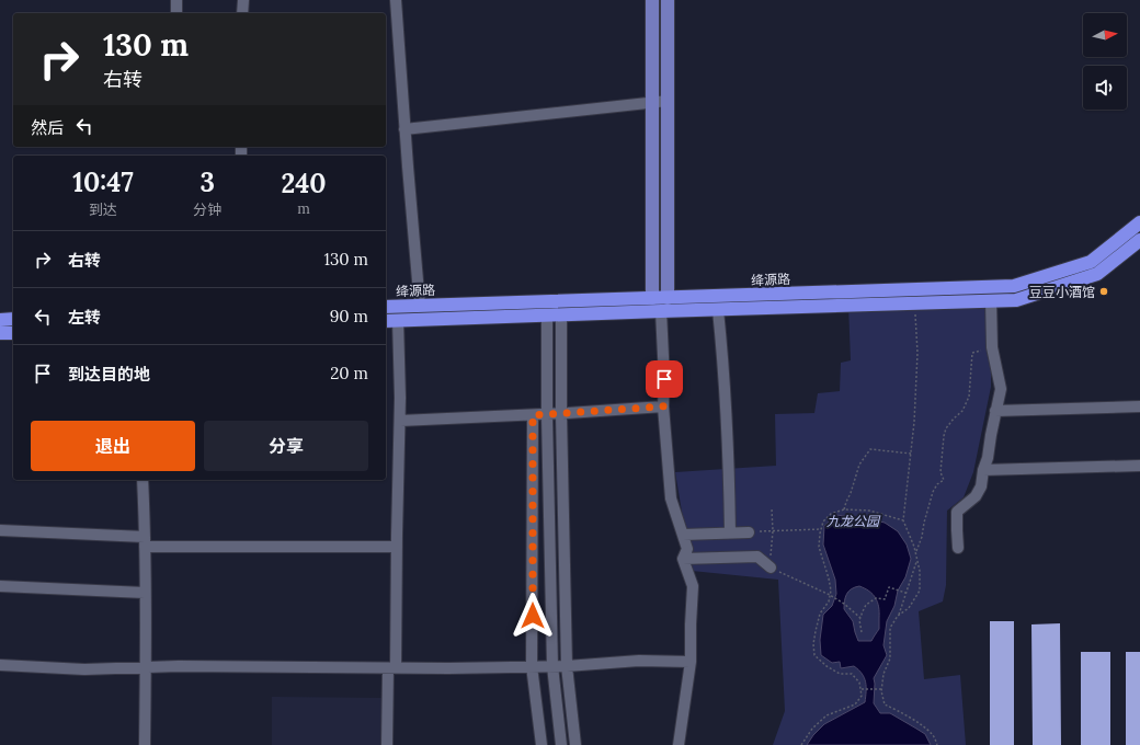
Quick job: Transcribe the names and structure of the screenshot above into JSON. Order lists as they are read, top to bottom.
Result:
{
  "streets": {
    "highway": ["绛源路"]
  },
  "parks": ["九龙公园"],
  "places": ["豆豆小酒馆"],
  "north": "right",
  "page": {
    "turn": ["130 m", "右转"],
    "then": "然后",
    "eta": [
      "10:47",
      "到达",
      "3",
      "分钟",
      "240",
      "m"
    ],
    "list": [
      {
        "name": "右转",
        "value": "130 m"
      },
      {
        "name": "左转",
        "value": "90 m"
      },
      {
        "name": "到达目的地",
        "value": "20 m"
      }
    ],
    "buttons": ["退出", "分享"]
  }
}
